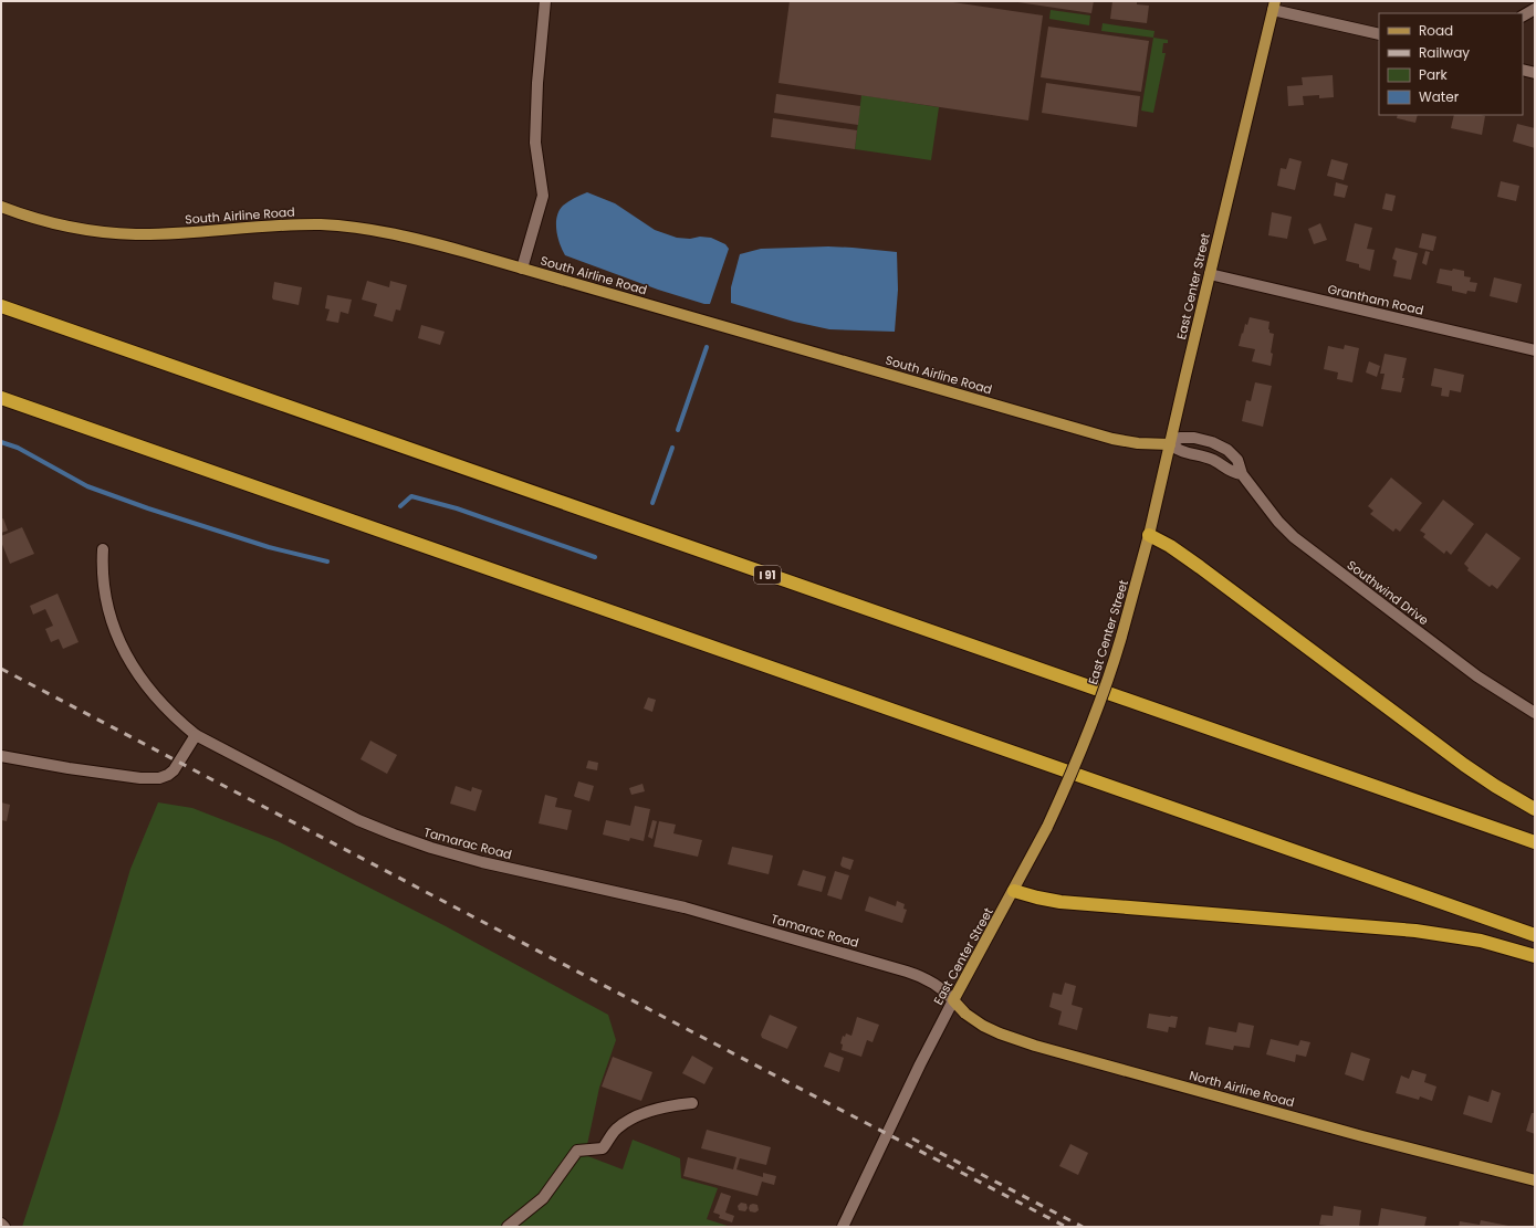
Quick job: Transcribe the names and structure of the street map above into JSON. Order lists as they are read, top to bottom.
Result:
{
  "streets": {
    "highway": ["I 91"],
    "main road": ["South Airline Road", "East Center Street", "North Airline Road"],
    "street": ["Grantham Road", "Southwind Drive", "Tamarac Road"]
  },
  "crossings": [
    ["South Airline Road", "East Center Street"],
    ["South Airline Road", "Southwind Drive"],
    ["East Center Street", "Grantham Road"],
    ["East Center Street", "Southwind Drive"],
    ["East Center Street", "Tamarac Road"],
    ["East Center Street", "North Airline Road"],
    ["Tamarac Road", "North Airline Road"]
  ],
  "legend": [
    "Road",
    "Railway",
    "Park",
    "Water"
  ]
}
